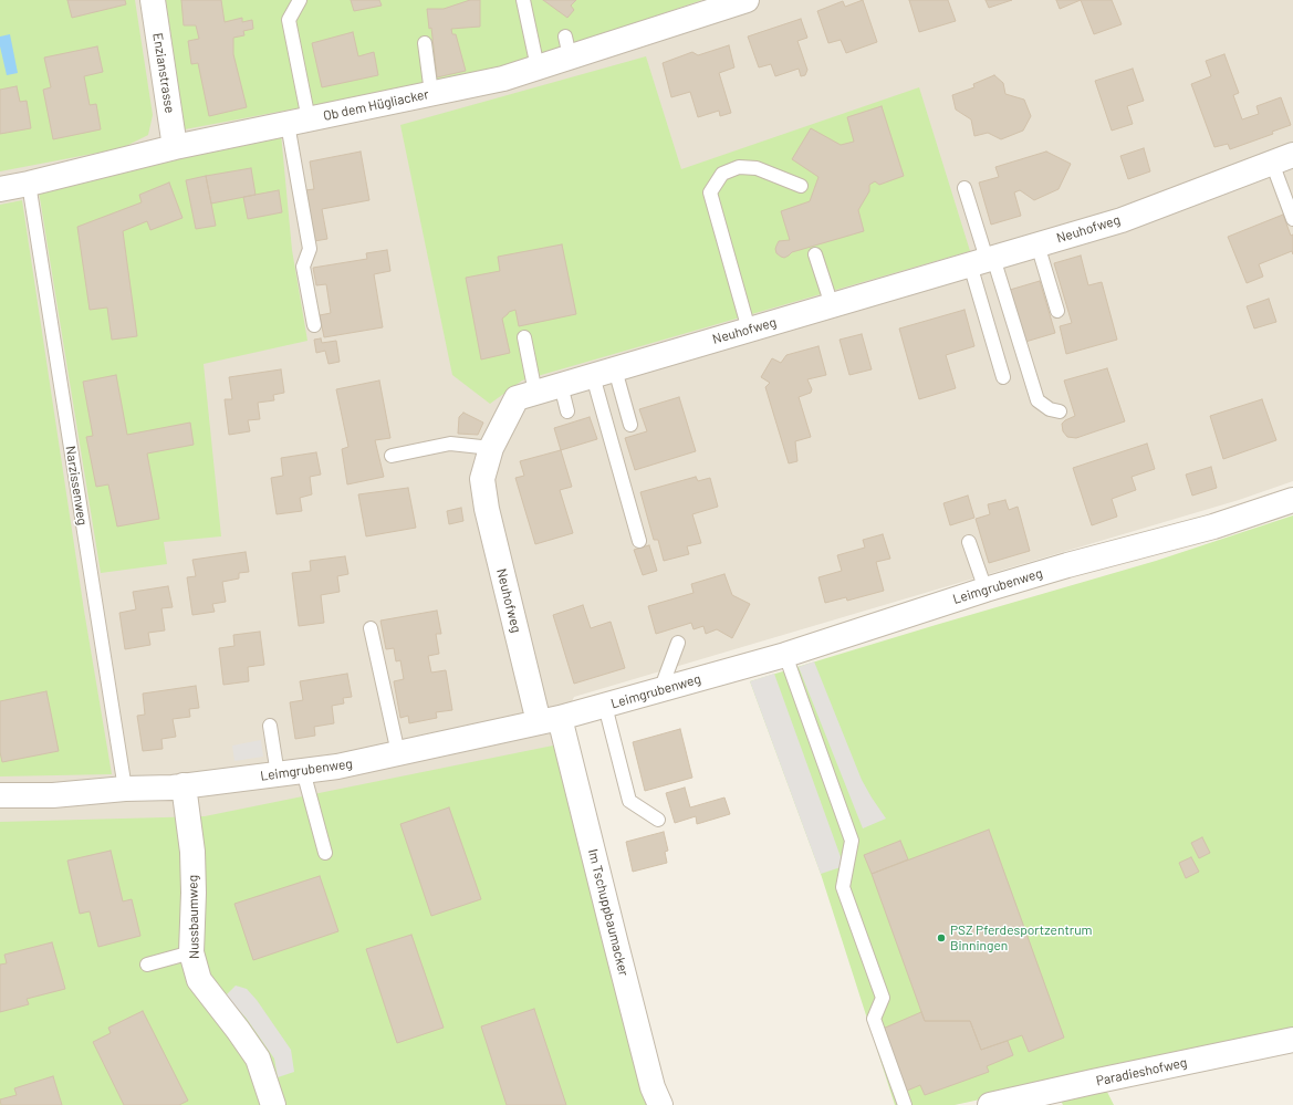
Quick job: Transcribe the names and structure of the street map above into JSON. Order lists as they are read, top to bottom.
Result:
{
  "streets": {
    "street": [
      "Enzianstrasse",
      "Ob dem Hügliacker",
      "Neuhofweg",
      "Leimgrubenweg",
      "Im Tschuppbaumacker",
      "Nussbaumweg",
      "Paradieshofweg"
    ],
    "lane": ["Narzissenweg"]
  },
  "crossings": [
    ["Enzianstrasse", "Ob dem Hügliacker"],
    ["Ob dem Hügliacker", "Narzissenweg"],
    ["Neuhofweg", "Leimgrubenweg"],
    ["Neuhofweg", "Im Tschuppbaumacker"],
    ["Narzissenweg", "Leimgrubenweg"],
    ["Leimgrubenweg", "Im Tschuppbaumacker"],
    ["Leimgrubenweg", "Nussbaumweg"]
  ],
  "places": ["PSZ Pferdesportzentrum Binningen"]
}
